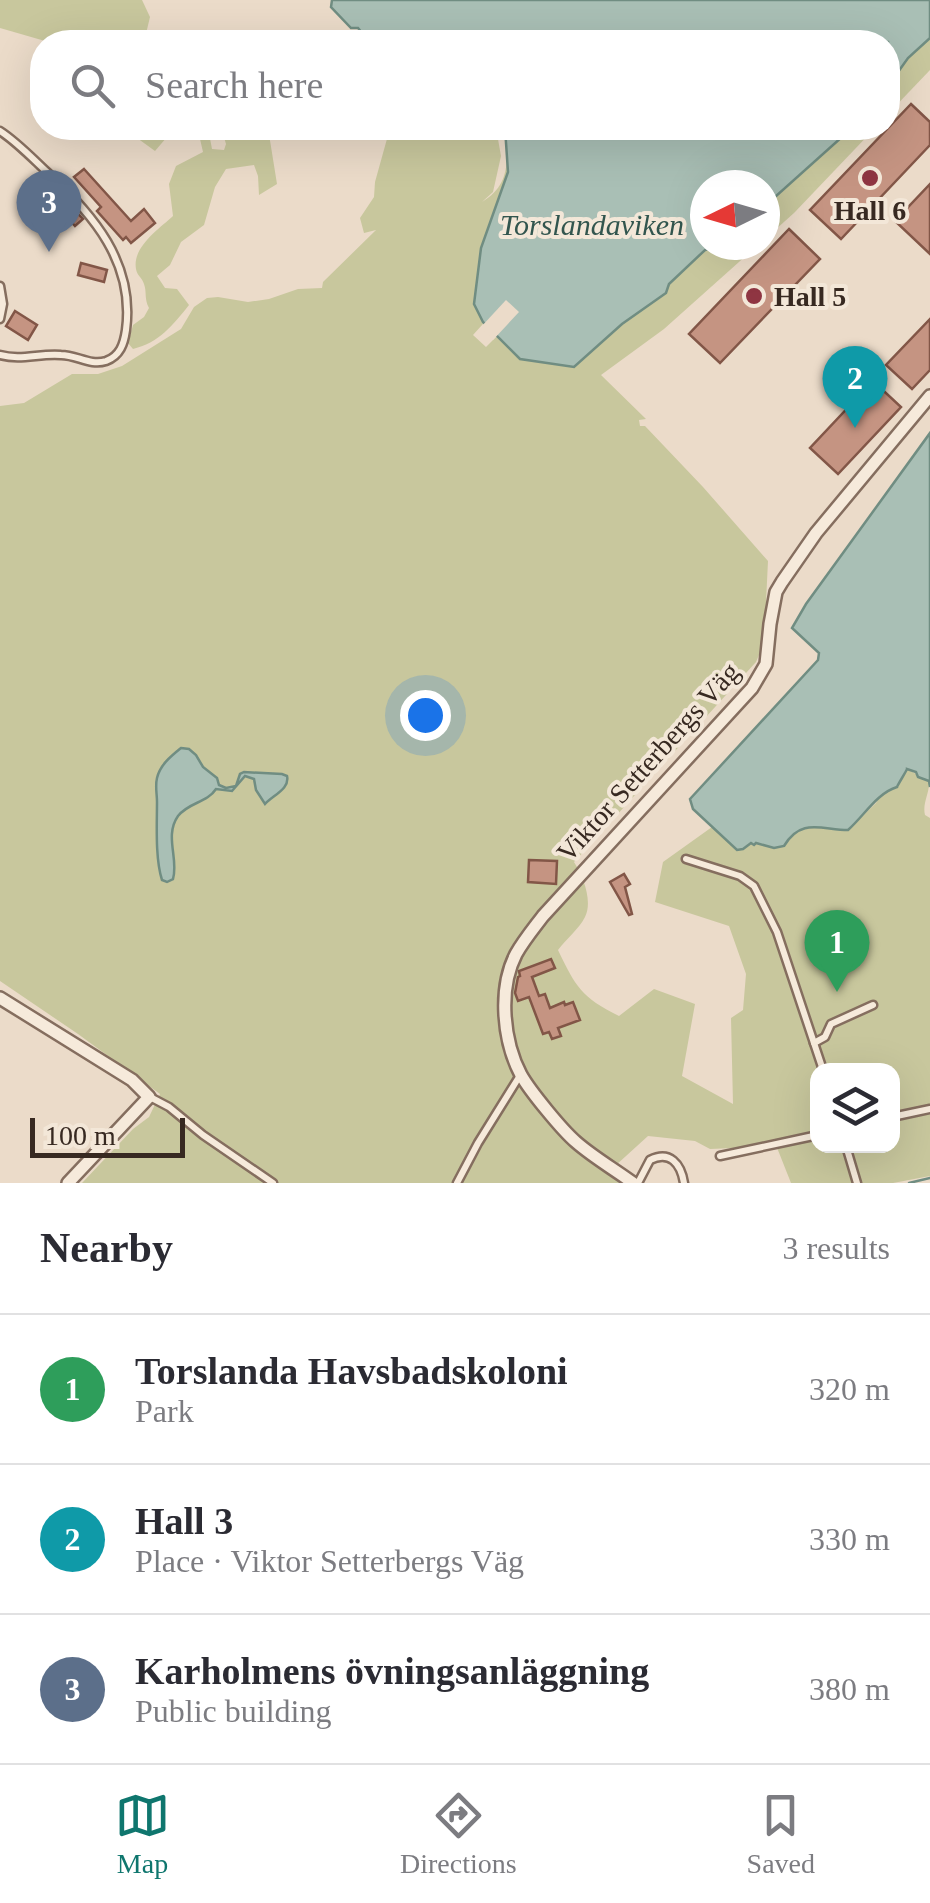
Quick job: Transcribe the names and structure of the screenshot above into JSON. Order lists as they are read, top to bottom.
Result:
{
  "streets": {
    "street": ["Viktor Setterbergs Väg"]
  },
  "water": ["Torslandaviken"],
  "places": ["Hall 6", "Hall 5"],
  "scale_bar": "100 m",
  "north": "left",
  "page": {
    "search": "Search here",
    "pins": ["3", "2", "1"],
    "scale": "100 m",
    "heading": ["Nearby", "3 results"],
    "list": [
      {
        "mark": "1",
        "name": "Torslanda Havsbadskoloni",
        "note": "Park",
        "value": "320 m"
      },
      {
        "mark": "2",
        "name": "Hall 3",
        "note": "Place · Viktor Setterbergs Väg",
        "value": "330 m"
      },
      {
        "mark": "3",
        "name": "Karholmens övningsanläggning",
        "note": "Public building",
        "value": "380 m"
      }
    ],
    "nav": ["Map", "Directions", "Saved"]
  }
}
